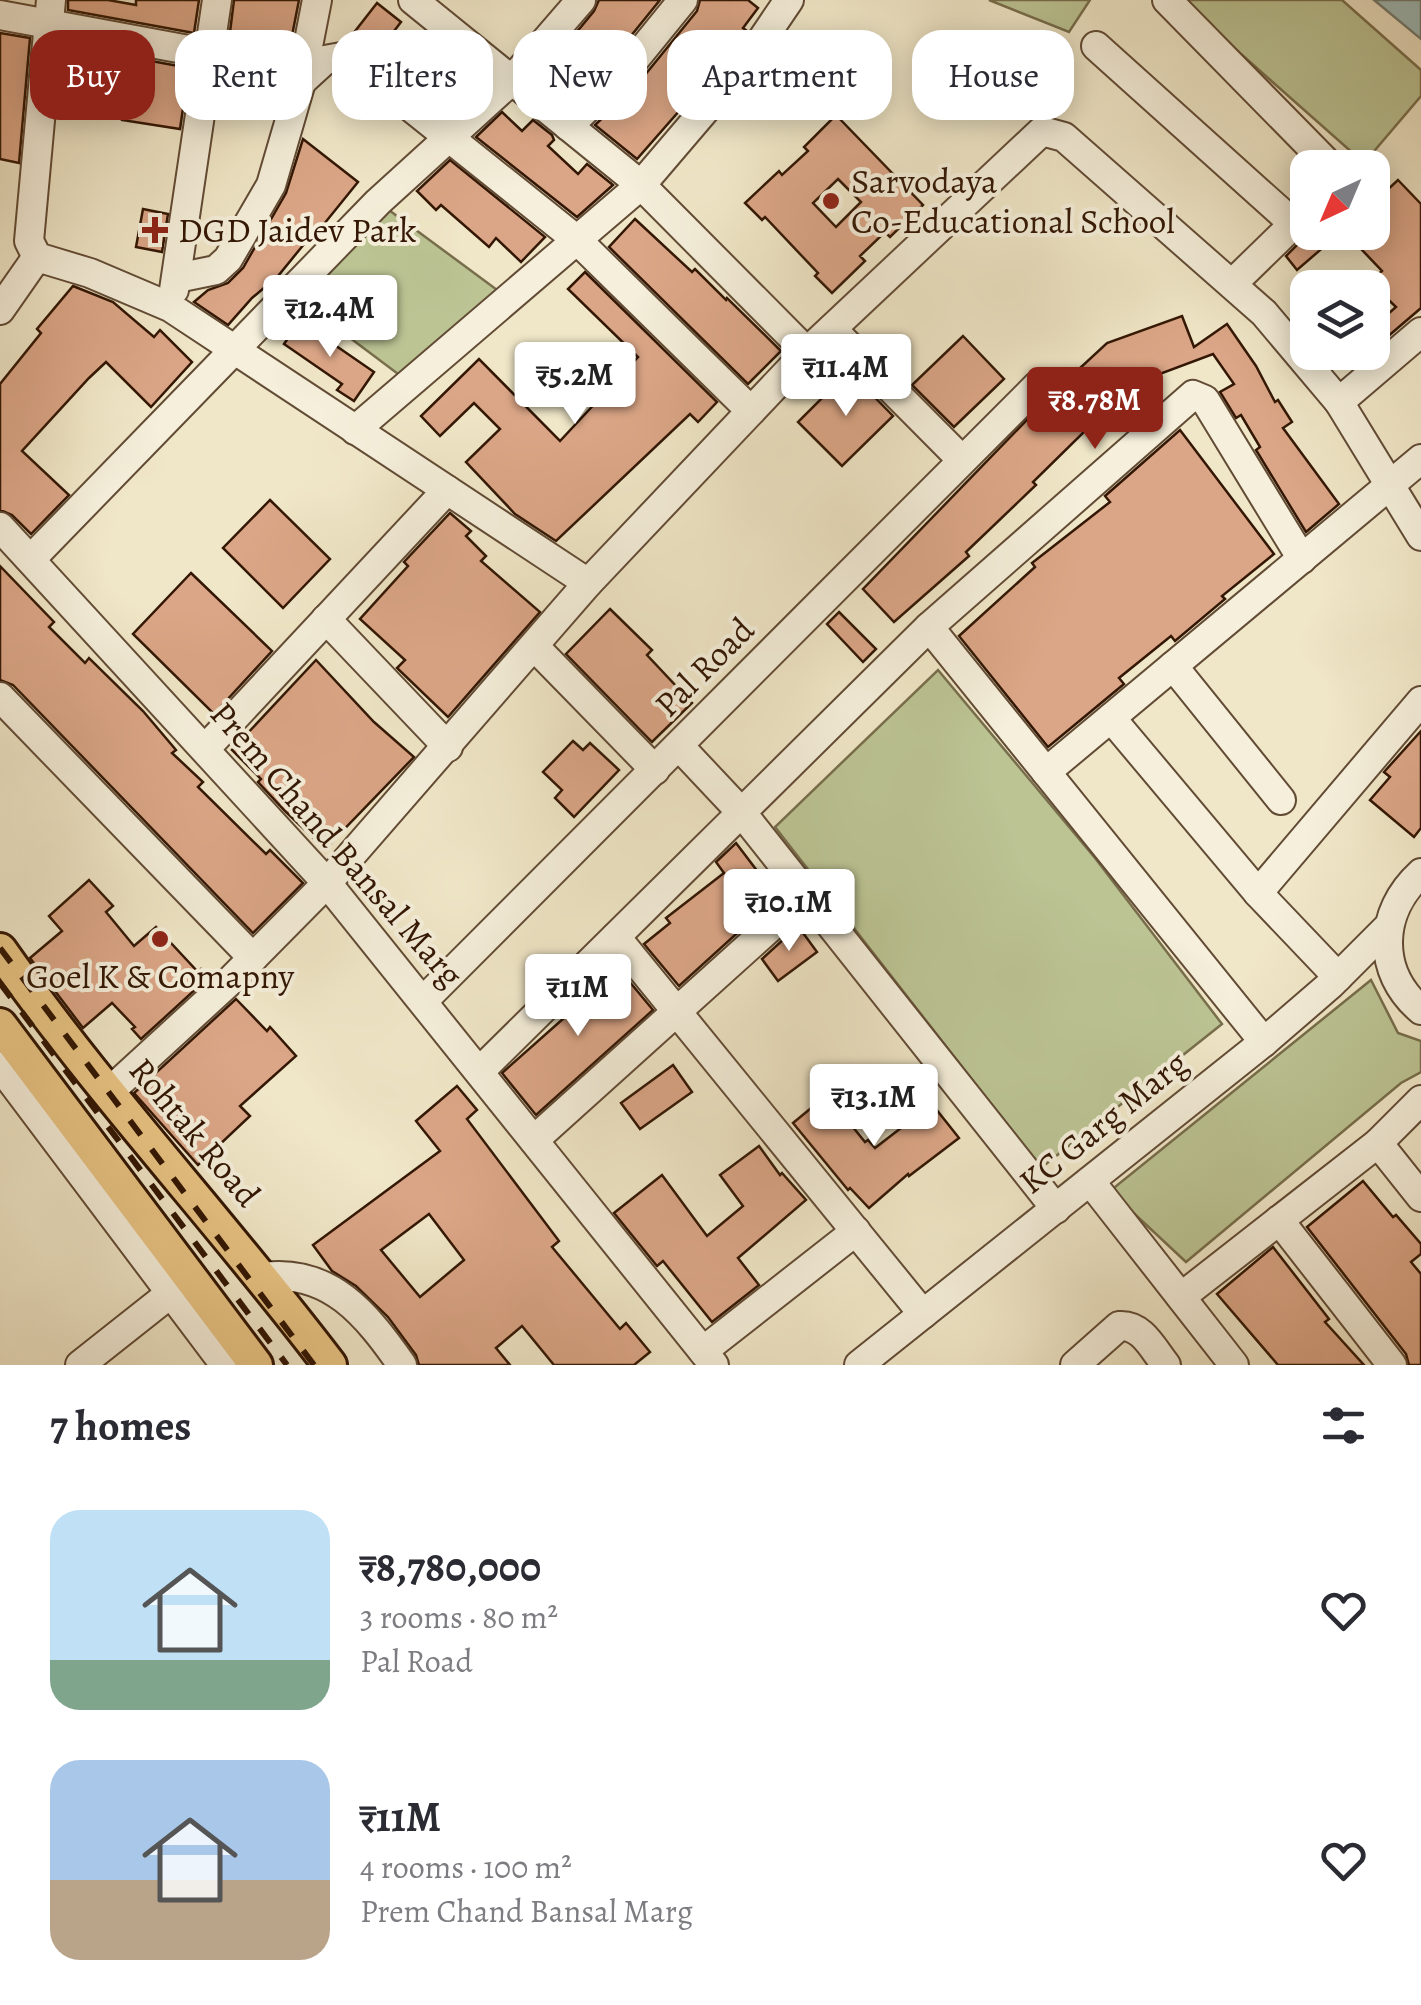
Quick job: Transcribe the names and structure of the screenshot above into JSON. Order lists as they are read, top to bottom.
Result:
{
  "streets": {
    "main road": ["Rohtak Road"],
    "street": ["Pal Road", "Prem Chand Bansal Marg", "KC Garg Marg"]
  },
  "crossings": [
    ["Pal Road", "Prem Chand Bansal Marg"]
  ],
  "places": {
    "other": ["Sarvodaya Co-Educational School", "Goel K & Comapny"],
    "health": ["DGD Jaidev Park"]
  },
  "north": "bottom left",
  "page": {
    "chip": [
      "Buy",
      "Rent",
      "Filters",
      "New",
      "Apartment",
      "House"
    ],
    "price": [
      "₹12.4M",
      "₹11.4M",
      "₹5.2M",
      "₹8.78M",
      "₹10.1M",
      "₹11M",
      "₹13.1M"
    ],
    "heading": "7 homes",
    "list": [
      {
        "name": "₹8,780,000",
        "note": "3 rooms · 80 m² · Pal Road"
      },
      {
        "name": "₹11M",
        "note": "4 rooms · 100 m² · Prem Chand Bansal Marg"
      }
    ]
  }
}
